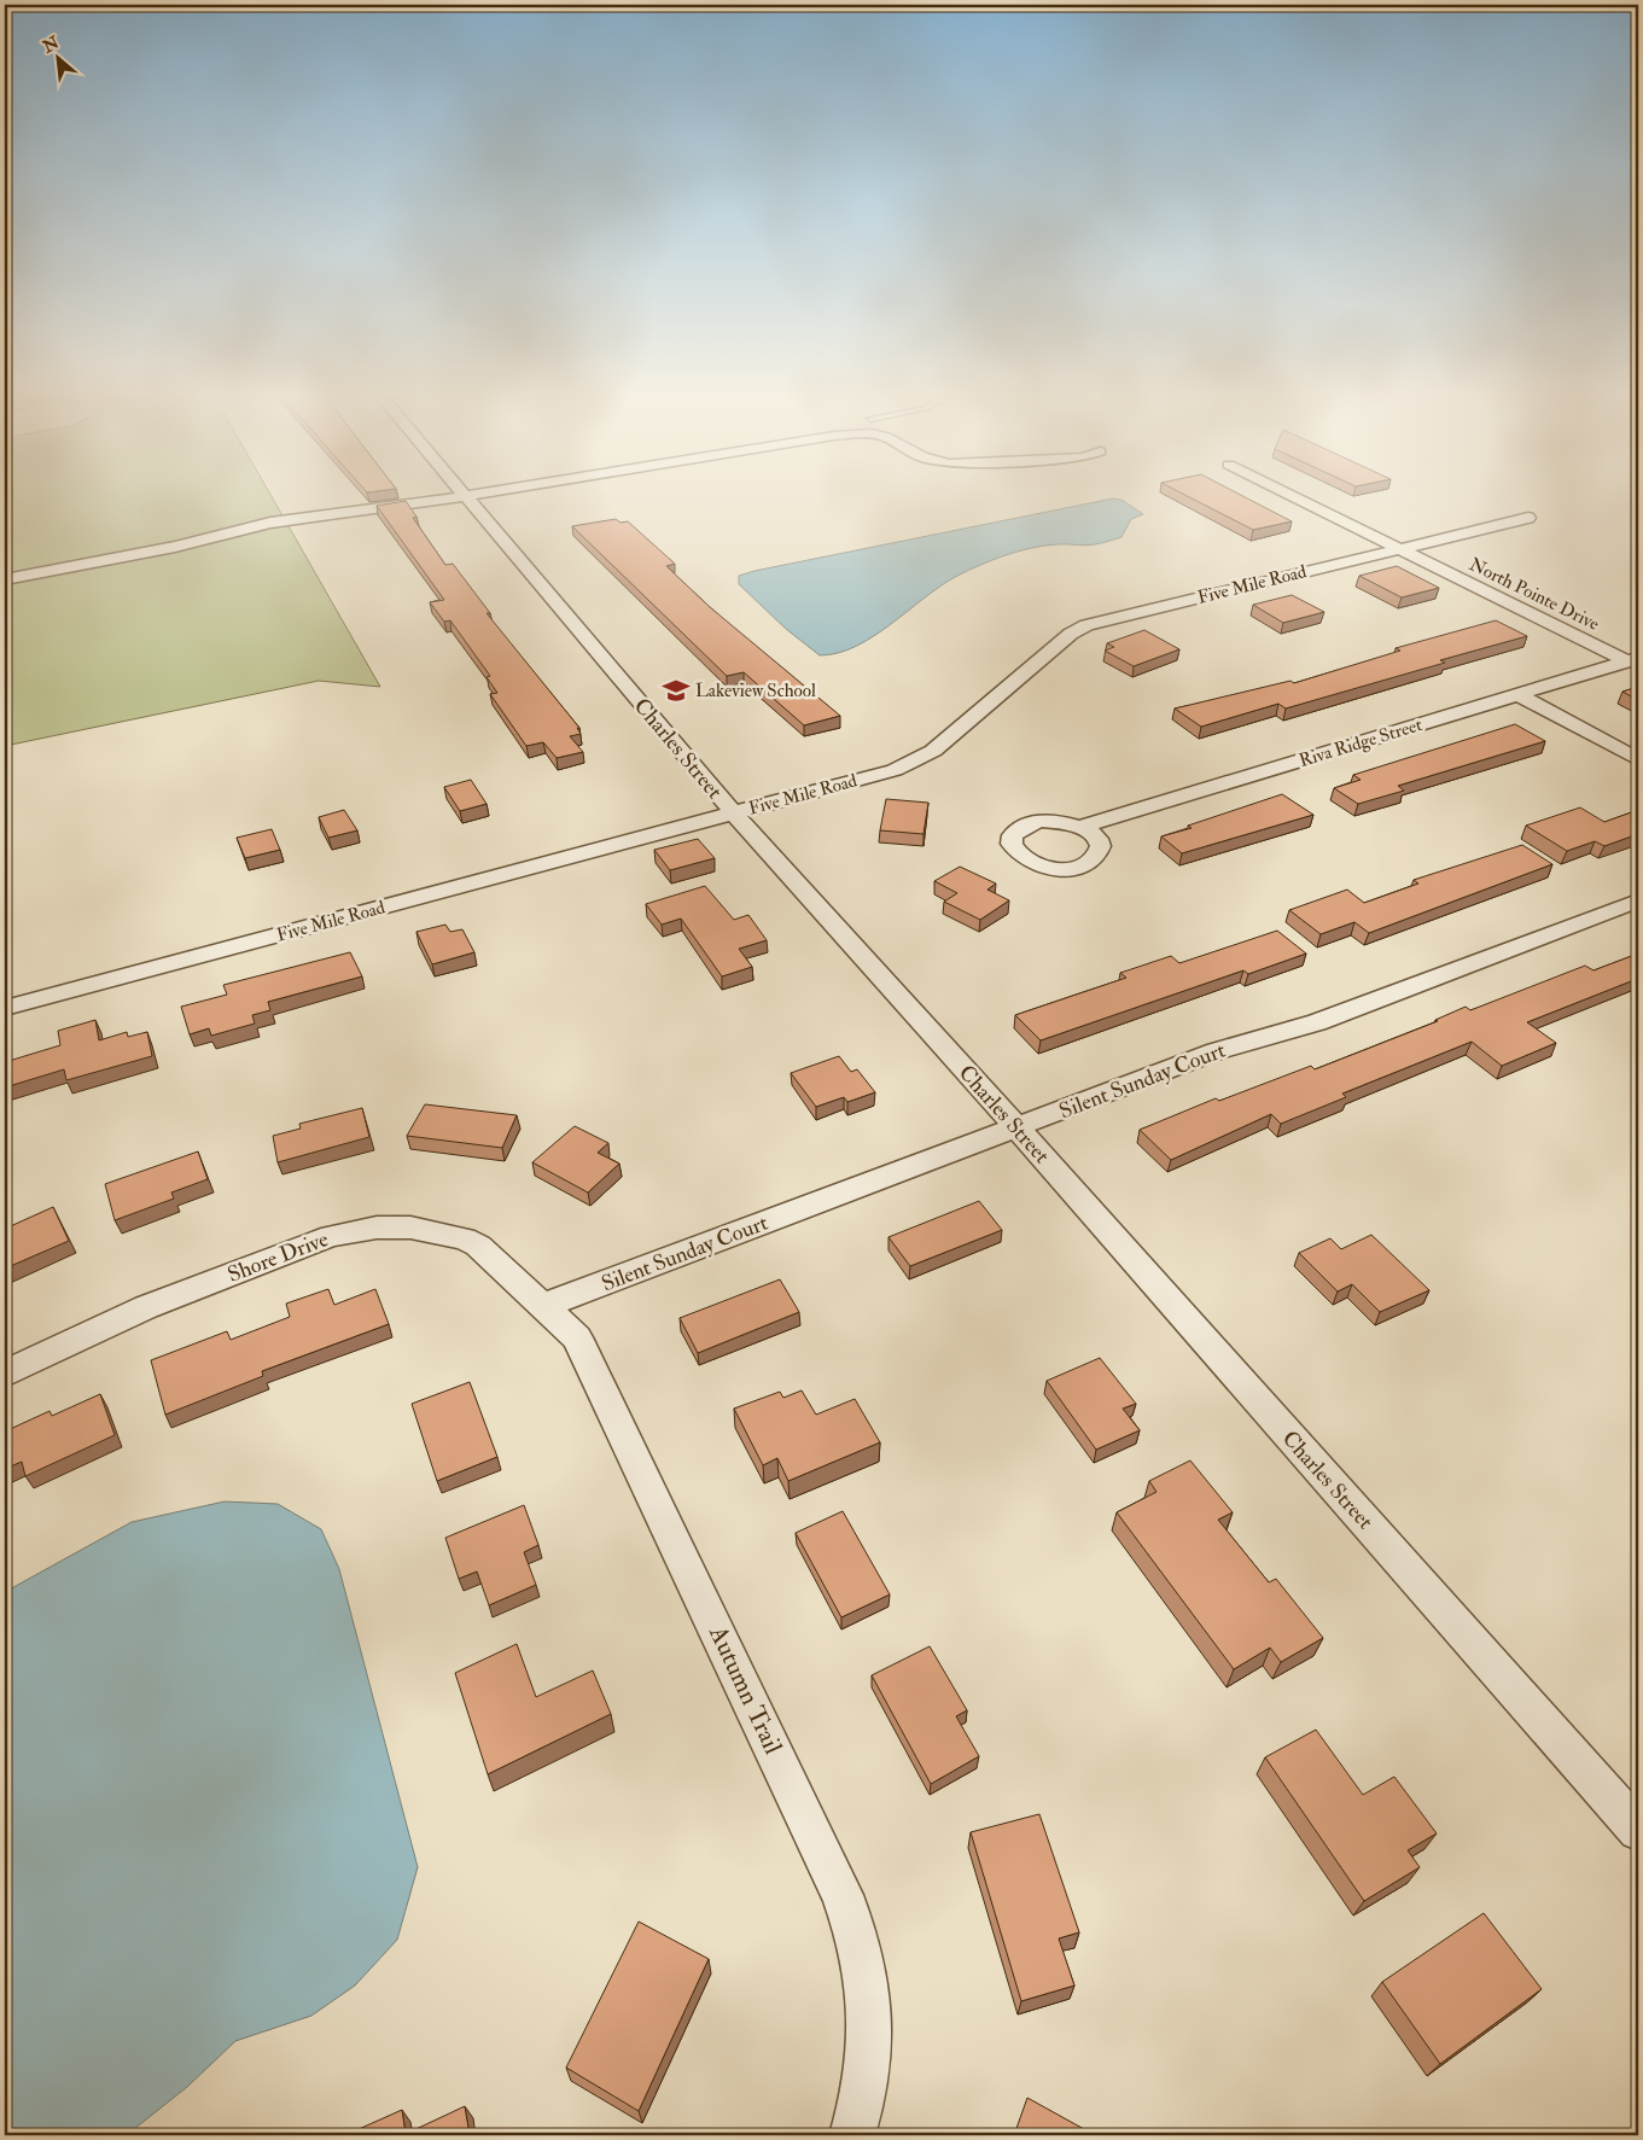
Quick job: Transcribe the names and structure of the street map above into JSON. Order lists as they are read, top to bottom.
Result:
{
  "streets": {
    "street": [
      "Five Mile Road",
      "North Pointe Drive",
      "Riva Ridge Street",
      "Charles Street",
      "Silent Sunday Court",
      "Shore Drive",
      "Autumn Trail"
    ]
  },
  "crossings": [
    ["Five Mile Road", "North Pointe Drive"],
    ["Five Mile Road", "Charles Street"],
    ["North Pointe Drive", "Riva Ridge Street"],
    ["Charles Street", "Silent Sunday Court"],
    ["Silent Sunday Court", "Shore Drive"],
    ["Silent Sunday Court", "Autumn Trail"],
    ["Shore Drive", "Autumn Trail"]
  ],
  "places": {
    "school or university": ["Lakeview School"]
  },
  "north": "top left"
}
